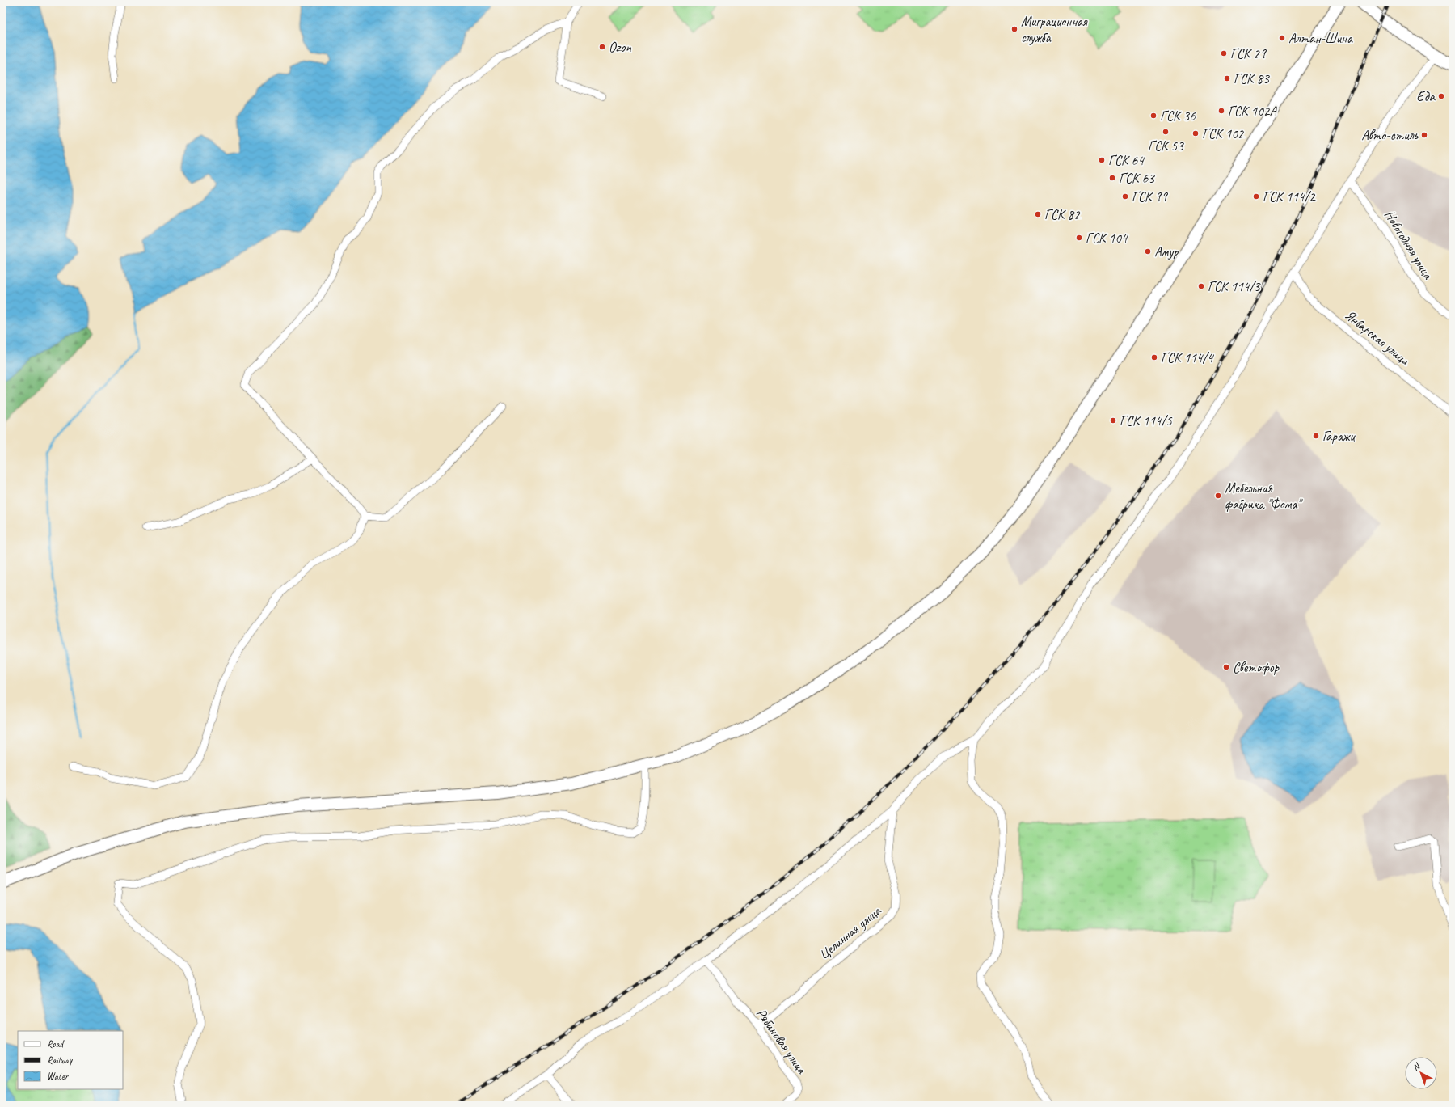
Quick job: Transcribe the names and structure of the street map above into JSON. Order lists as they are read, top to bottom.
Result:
{
  "streets": {
    "street": [
      "Новогодняя улица",
      "Январская улица",
      "Целинная улица",
      "Рябиновая улица"
    ]
  },
  "crossings": [
    ["Целинная улица", "Рябиновая улица"]
  ],
  "places": [
    "Миграционная служба",
    "Алтан-Шина",
    "Ozon",
    "ГСК 29",
    "ГСК 83",
    "Еда",
    "ГСК 102А",
    "ГСК 36",
    "ГСК 53",
    "ГСК 102",
    "Авто-стиль",
    "ГСК 64",
    "ГСК 63",
    "ГСК 99",
    "ГСК 114/2",
    "ГСК 82",
    "ГСК 104",
    "Амур",
    "ГСК 114/3",
    "ГСК 114/4",
    "ГСК 114/5",
    "Гаражи",
    "Мебельная фабрика \"Фома\"",
    "Светофор"
  ],
  "legend": ["Road", "Railway", "Water"],
  "north": "top left"
}
